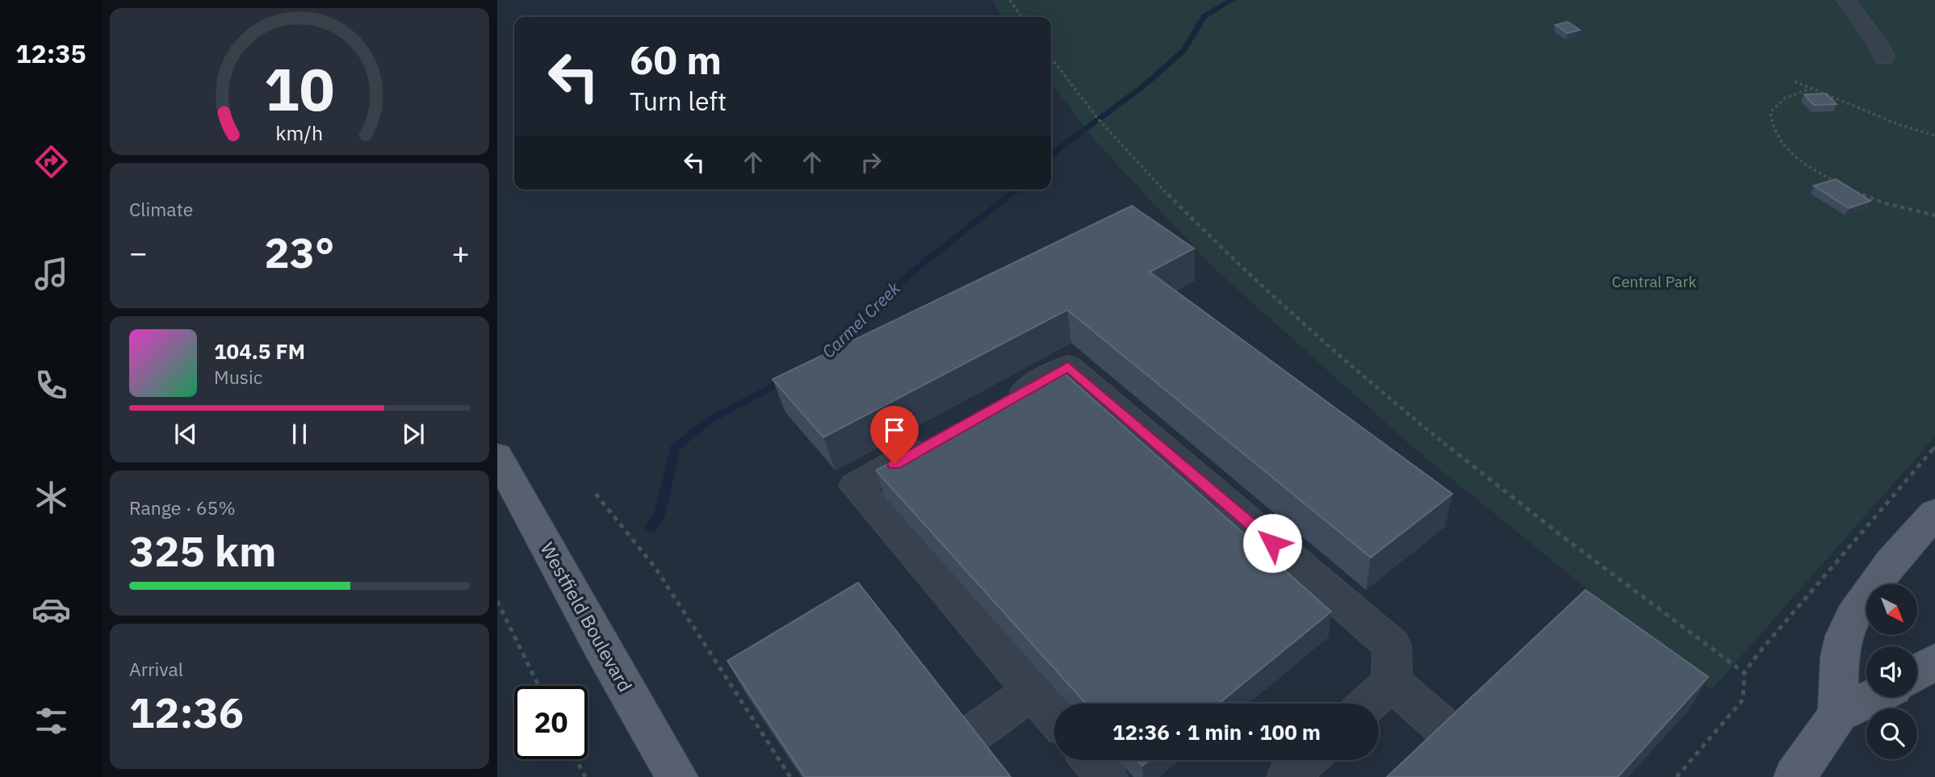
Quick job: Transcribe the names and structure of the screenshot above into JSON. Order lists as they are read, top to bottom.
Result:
{
  "streets": {
    "main road": ["Westfield Boulevard"]
  },
  "water": ["Carmel Creek"],
  "parks": ["Central Park"],
  "north": "bottom right",
  "page": {
    "tabs": "12:35",
    "turn": ["60 m", "Turn left"],
    "tile": [
      "Climate",
      ["Range · 65%", "325 km"],
      ["Arrival", "12:36"]
    ],
    "heat": ["−", "23°", "+"],
    "song": ["104.5 FM", "Music"],
    "limit": "20",
    "trip": "12:36 · 1 min · 100 m",
    "gauge": ["10", "km/h"]
  }
}
